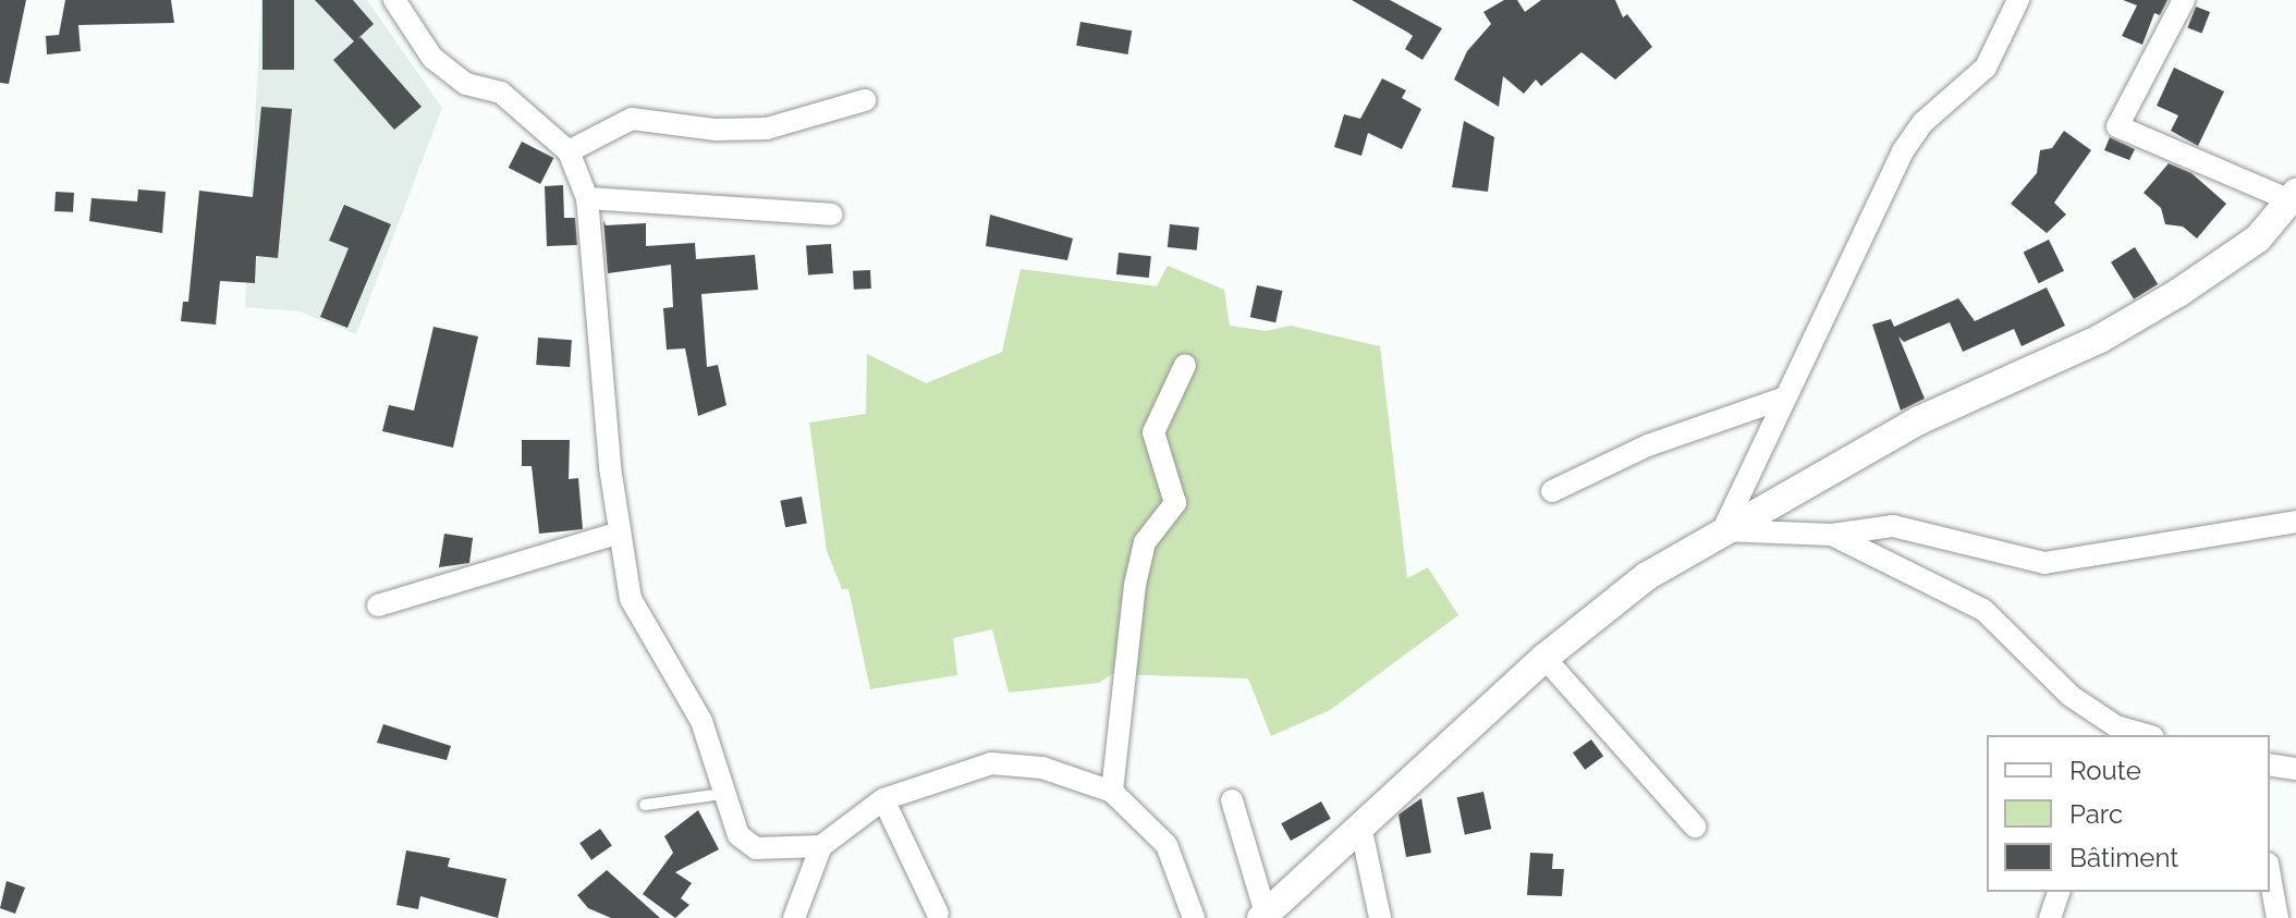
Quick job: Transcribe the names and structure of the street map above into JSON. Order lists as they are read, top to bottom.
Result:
{
  "legend": ["Route", "Parc", "Bâtiment"]
}
